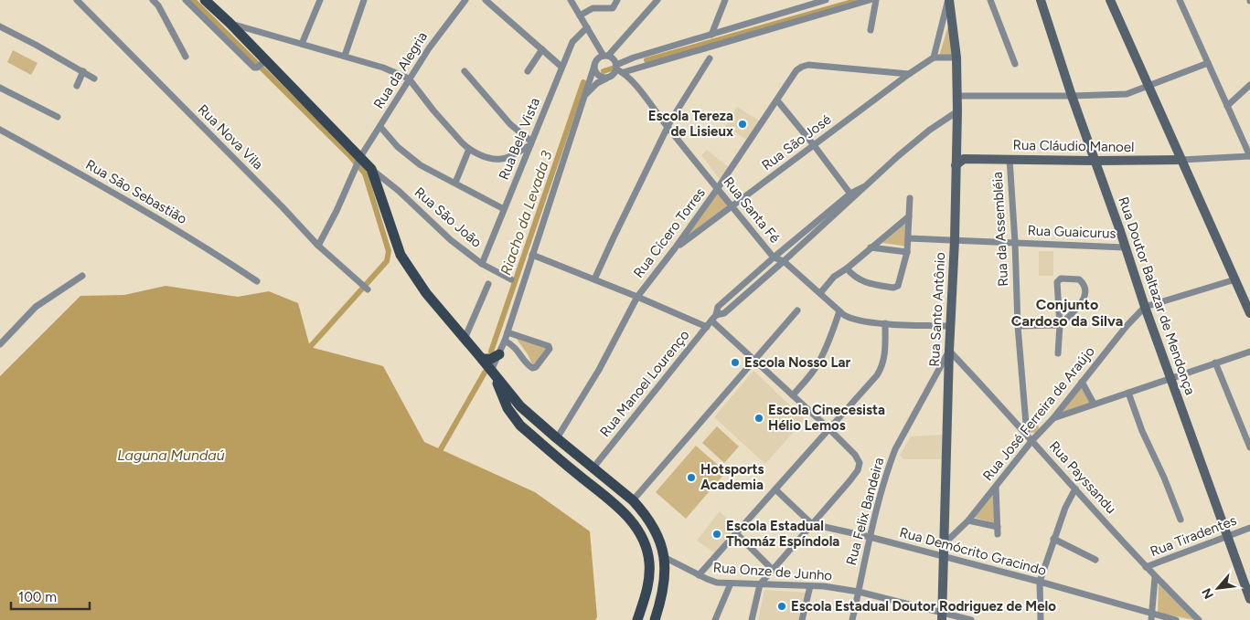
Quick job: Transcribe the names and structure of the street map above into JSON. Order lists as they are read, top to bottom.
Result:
{
  "streets": {
    "street": [
      "Rua da Alegria",
      "Rua Nova Vila",
      "Rua Bela Vista",
      "Rua São José",
      "Rua Cláudio Manoel",
      "Rua São Sebastião",
      "Rua Santa Fé",
      "Rua São João",
      "Rua da Assembléia",
      "Rua Guaicurus",
      "Rua Cícero Torres",
      "Rua Doutor Baltazar de Mendonça",
      "Rua Santo Antônio",
      "Rua Manoel Lourenço",
      "Rua José Ferreira de Araújo",
      "Rua Payssandu",
      "Rua Felix Bandeira",
      "Rua Tiradentes",
      "Rua Demócrito Gracindo",
      "Rua Onze de Junho"
    ]
  },
  "crossings": [
    ["Rua da Alegria", "Rua Nova Vila"],
    ["Rua Bela Vista", "Rua São João"],
    ["Rua São José", "Rua Santa Fé"],
    ["Rua São José", "Rua Cícero Torres"],
    ["Rua Cláudio Manoel", "Rua da Assembléia"],
    ["Rua Cláudio Manoel", "Rua Doutor Baltazar de Mendonça"],
    ["Rua Santa Fé", "Rua Cícero Torres"],
    ["Rua Santa Fé", "Rua Santo Antônio"],
    ["Rua Santa Fé", "Rua Manoel Lourenço"],
    ["Rua da Assembléia", "Rua Guaicurus"],
    ["Rua da Assembléia", "Rua Payssandu"],
    ["Rua Guaicurus", "Rua Doutor Baltazar de Mendonça"],
    ["Rua Guaicurus", "Rua Santo Antônio"],
    ["Rua Doutor Baltazar de Mendonça", "Rua José Ferreira de Araújo"],
    ["Rua Doutor Baltazar de Mendonça", "Rua Tiradentes"],
    ["Rua Santo Antônio", "Rua Manoel Lourenço"],
    ["Rua Santo Antônio", "Rua José Ferreira de Araújo"],
    ["Rua Santo Antônio", "Rua Payssandu"],
    ["Rua Santo Antônio", "Rua Felix Bandeira"],
    ["Rua Santo Antônio", "Rua Demócrito Gracindo"],
    ["Rua Santo Antônio", "Rua Onze de Junho"],
    ["Rua José Ferreira de Araújo", "Rua Payssandu"],
    ["Rua Payssandu", "Rua Tiradentes"],
    ["Rua Felix Bandeira", "Rua Demócrito Gracindo"],
    ["Rua Felix Bandeira", "Rua Onze de Junho"]
  ],
  "districts": ["Conjunto Cardoso da Silva"],
  "water": ["Riacho da Levada 3", "Laguna Mundaú"],
  "places": [
    "Escola Tereza de Lisieux",
    "Escola Nosso Lar",
    "Escola Cinecesista Hélio Lemos",
    "Hotsports Academia",
    "Escola Estadual Thomáz Espíndola",
    "Escola Estadual Doutor Rodriguez de Melo"
  ],
  "scale_bar": "100 m",
  "north": "bottom left"
}
